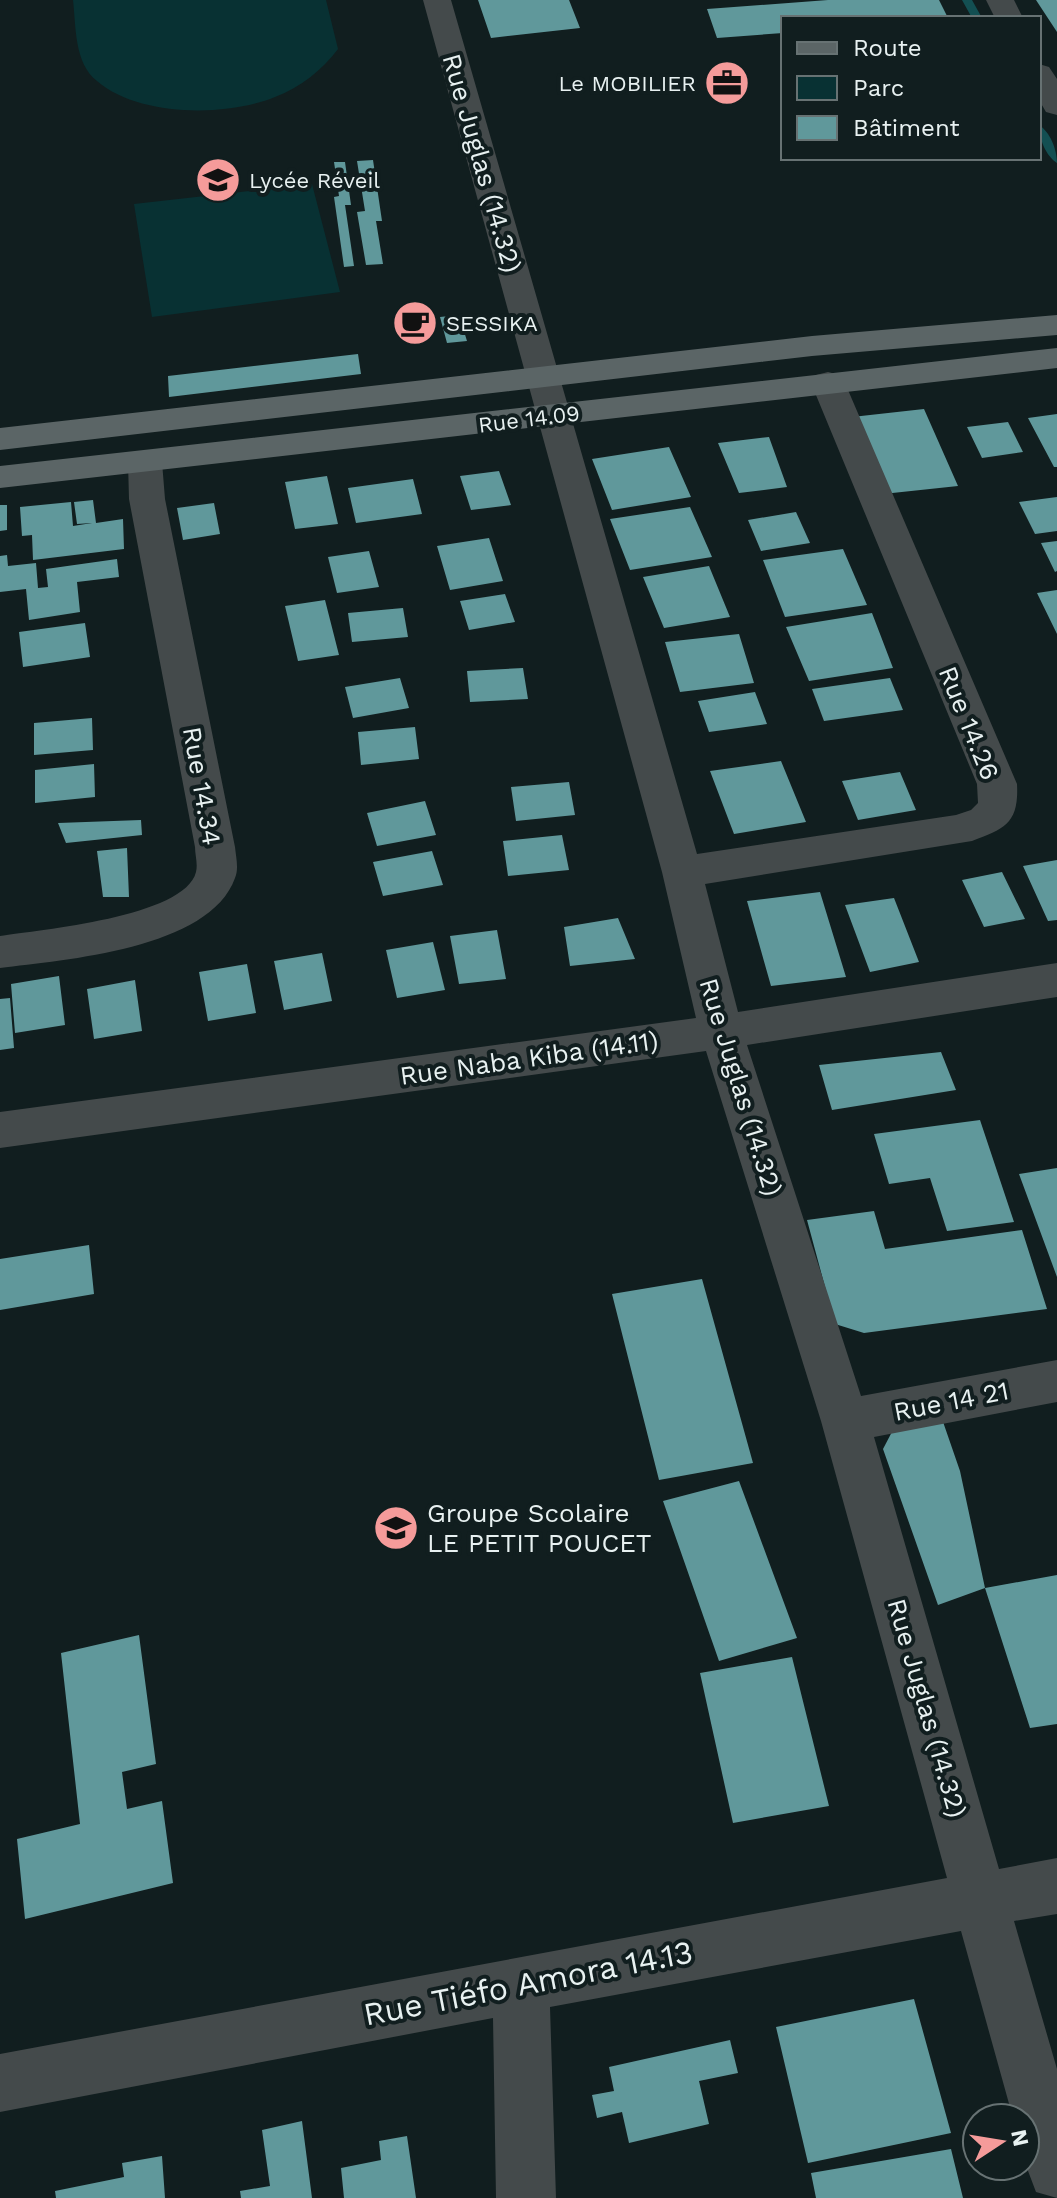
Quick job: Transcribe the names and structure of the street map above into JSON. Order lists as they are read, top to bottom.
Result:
{
  "streets": {
    "street": [
      "Rue Juglas (14.32)",
      "Rue 14.09",
      "Rue 14.26",
      "Rue 14.34",
      "Rue Naba Kiba (14.11)",
      "Rue 14 21",
      "Rue Tiéfo Amora 14.13"
    ]
  },
  "crossings": [
    ["Rue Juglas (14.32)", "Rue 14.09"],
    ["Rue Juglas (14.32)", "Rue 14.26"],
    ["Rue Juglas (14.32)", "Rue Naba Kiba (14.11)"],
    ["Rue Juglas (14.32)", "Rue 14 21"],
    ["Rue Juglas (14.32)", "Rue Tiéfo Amora 14.13"],
    ["Rue 14.09", "Rue 14.26"],
    ["Rue 14.09", "Rue 14.34"]
  ],
  "places": {
    "office": ["Le MOBILIER"],
    "school or university": ["Lycée Réveil", "Groupe Scolaire LE PETIT POUCET"],
    "cafe": ["SESSIKA"]
  },
  "legend": ["Route", "Parc", "Bâtiment"],
  "north": "right"
}
